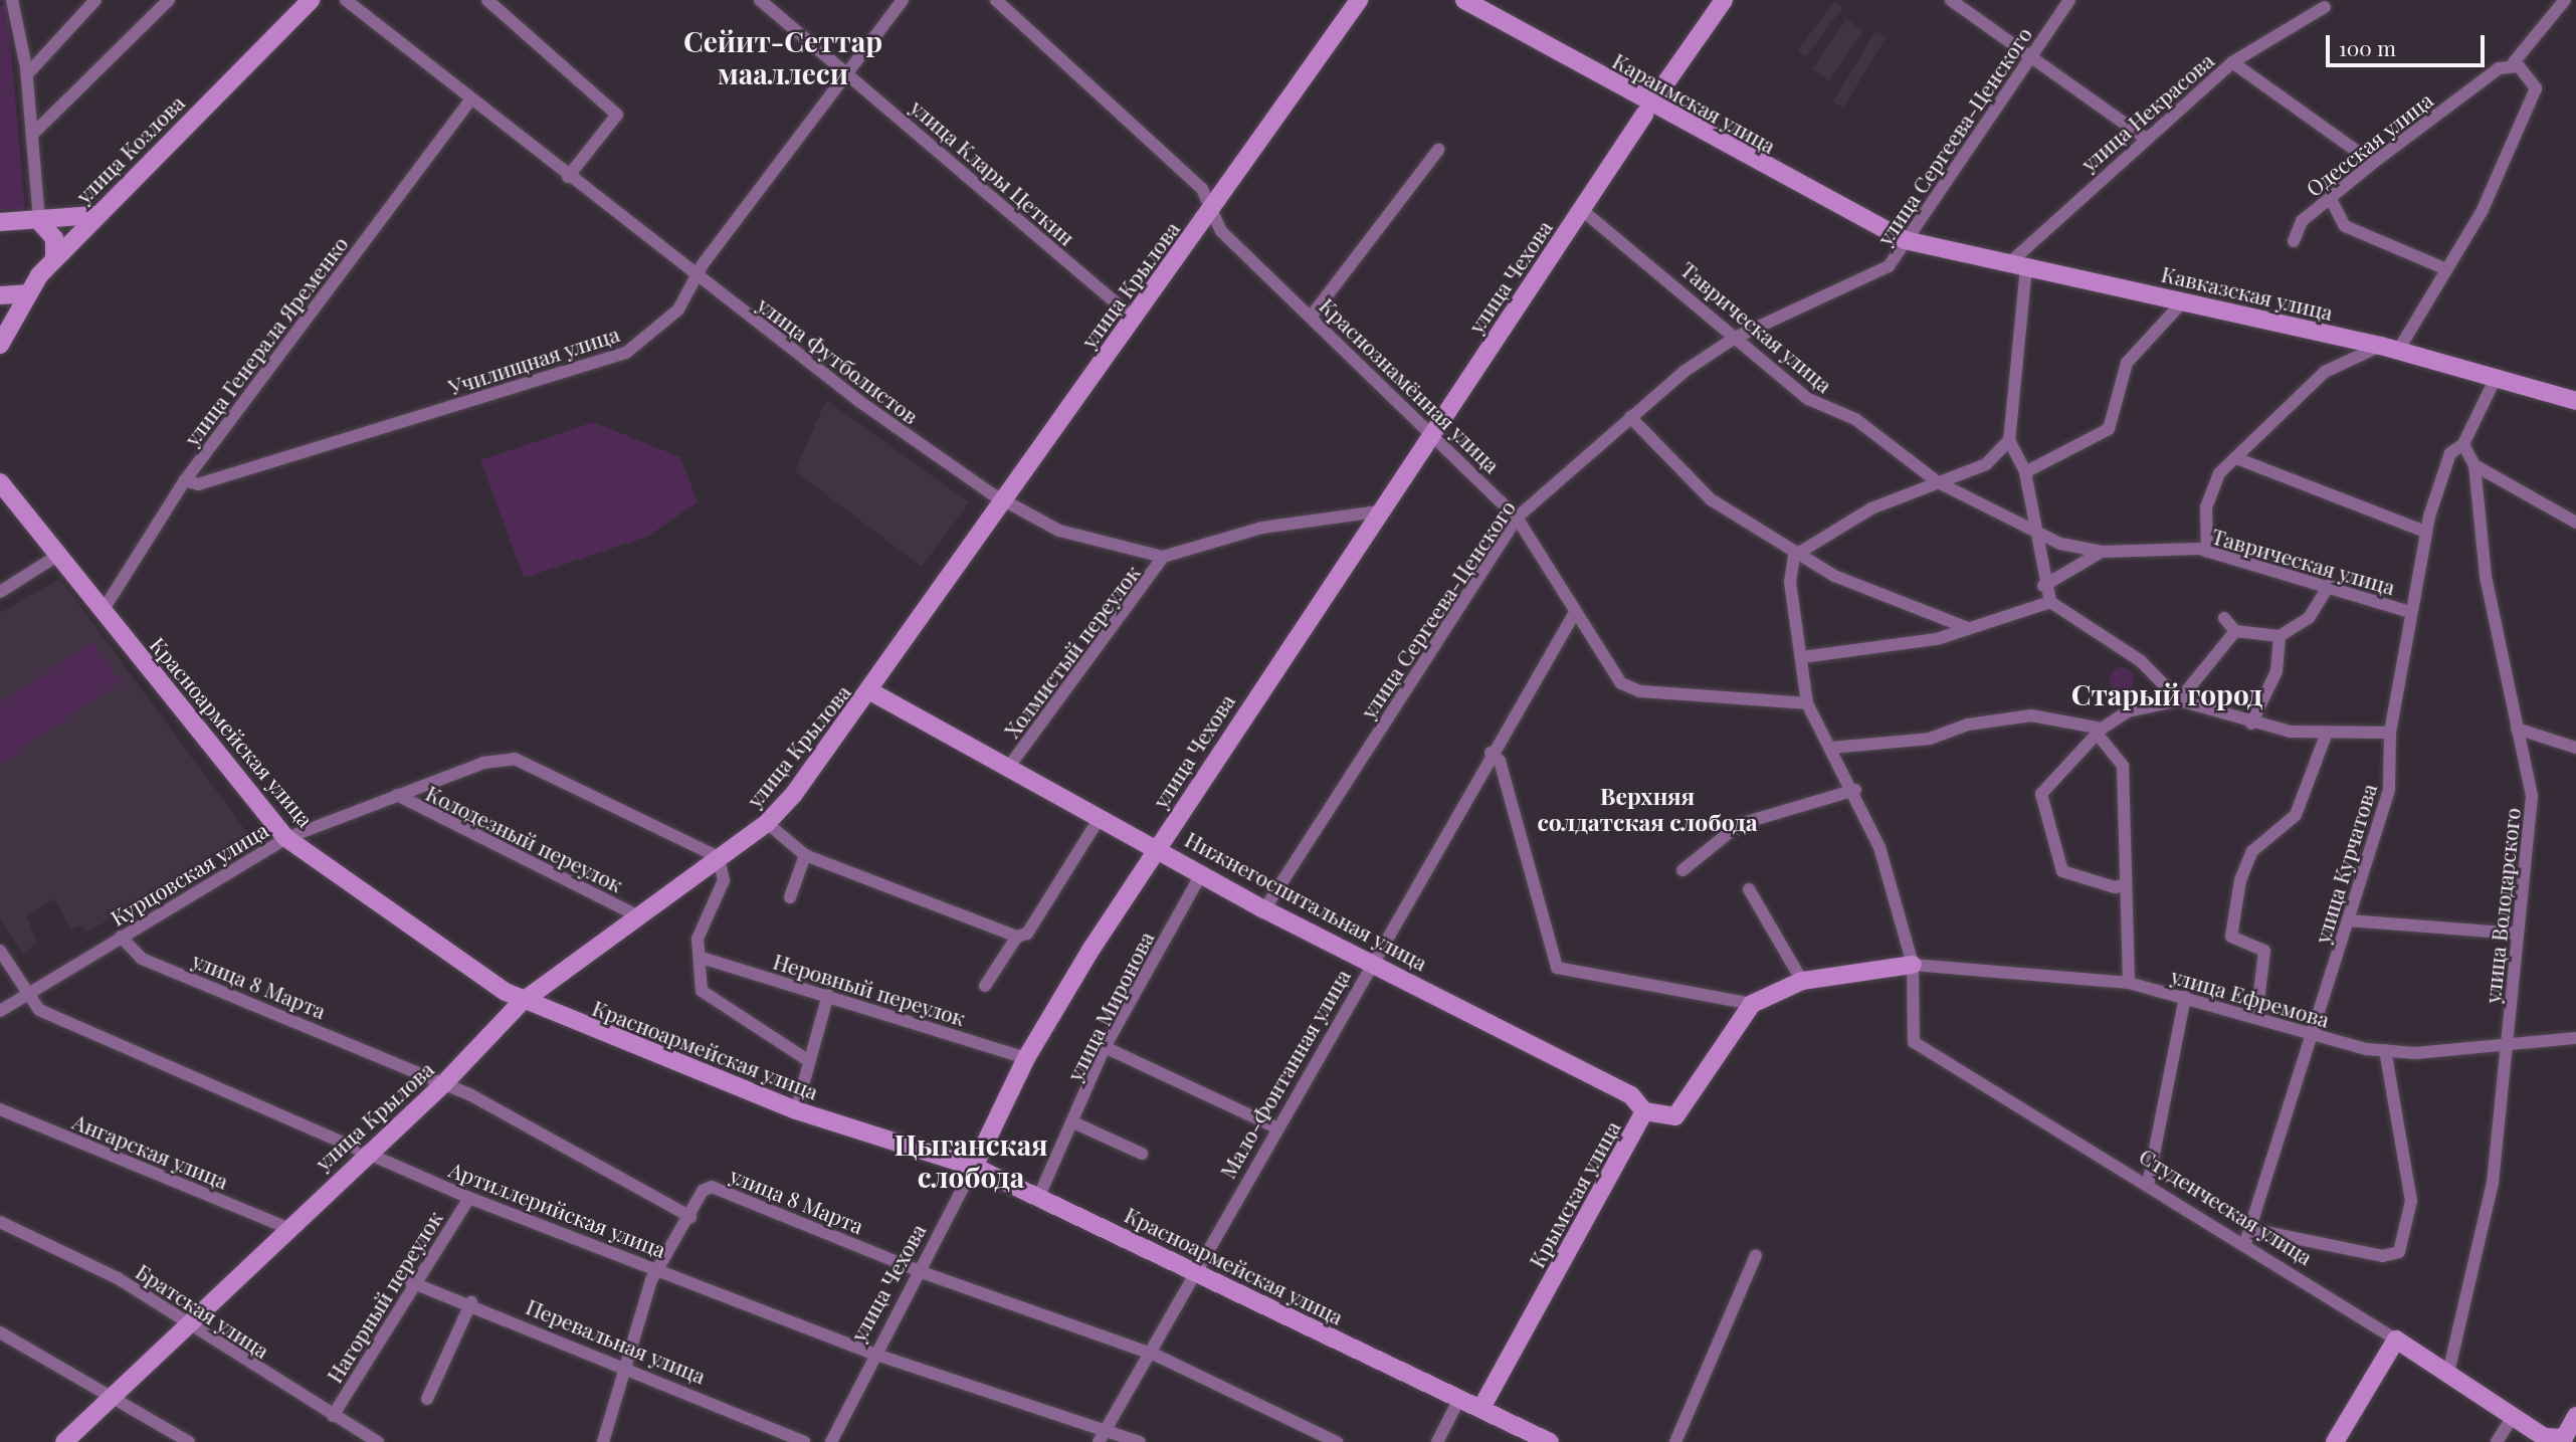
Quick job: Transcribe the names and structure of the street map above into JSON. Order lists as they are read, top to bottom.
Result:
{
  "streets": {
    "main road": [
      "Караимская улица",
      "улица Козлова",
      "улица Чехова",
      "улица Крылова",
      "Кавказская улица",
      "Красноармейская улица",
      "Нижнегоспитальная улица",
      "Крымская улица",
      "Студенческая улица"
    ],
    "street": [
      "улица Некрасова",
      "улица Сергеева-Ценского",
      "Одесская улица",
      "улица Клары Цеткин",
      "Таврическая улица",
      "улица Генерала Яременко",
      "Училищная улица",
      "улица Футболистов",
      "Краснознамённая улица",
      "Холмистый переулок",
      "Колодезный переулок",
      "улица Курчатова",
      "Курцовская улица",
      "улица Володарского",
      "улица 8 Марта",
      "Неровный переулок",
      "улица Ефремова",
      "улица Миронова",
      "Мало-Фонтанная улица",
      "Ангарская улица",
      "Артиллерийская улица",
      "Нагорный переулок",
      "Братская улица",
      "Перевальная улица"
    ]
  },
  "crossings": [
    ["Караимская улица", "улица Сергеева-Ценского"],
    ["Караимская улица", "Кавказская улица"],
    ["улица Некрасова", "Кавказская улица"],
    ["улица Сергеева-Ценского", "Кавказская улица"],
    ["улица Сергеева-Ценского", "Таврическая улица"],
    ["улица Сергеева-Ценского", "Краснознамённая улица"],
    ["улица Сергеева-Ценского", "Нижнегоспитальная улица"],
    ["улица Клары Цеткин", "улица Крылова"],
    ["улица Клары Цеткин", "Училищная улица"],
    ["улица Чехова", "Таврическая улица"],
    ["улица Чехова", "улица Футболистов"],
    ["улица Чехова", "Краснознамённая улица"],
    ["улица Чехова", "Красноармейская улица"],
    ["улица Чехова", "Нижнегоспитальная улица"],
    ["улица Чехова", "улица 8 Марта"],
    ["улица Чехова", "Неровный переулок"],
    ["улица Чехова", "Артиллерийская улица"],
    ["улица Крылова", "улица Футболистов"],
    ["улица Крылова", "Краснознамённая улица"],
    ["улица Крылова", "Красноармейская улица"],
    ["улица Крылова", "Колодезный переулок"],
    ["улица Крылова", "Курцовская улица"],
    ["улица Крылова", "Нижнегоспитальная улица"],
    ["улица Крылова", "улица 8 Марта"],
    ["улица Крылова", "Ангарская улица"],
    ["улица Крылова", "Артиллерийская улица"],
    ["улица Крылова", "Братская улица"],
    ["Кавказская улица", "улица Курчатова"],
    ["Таврическая улица", "улица Курчатова"],
    ["улица Генерала Яременко", "Училищная улица"],
    ["улица Генерала Яременко", "улица Футболистов"],
    ["улица Генерала Яременко", "Красноармейская улица"],
    ["Училищная улица", "улица Футболистов"],
    ["улица Футболистов", "Холмистый переулок"],
    ["Краснознамённая улица", "Мало-Фонтанная улица"],
    ["Холмистый переулок", "Нижнегоспитальная улица"],
    ["Красноармейская улица", "Курцовская улица"],
    ["Красноармейская улица", "улица Миронова"],
    ["Красноармейская улица", "Мало-Фонтанная улица"],
    ["Красноармейская улица", "Крымская улица"],
    ["Колодезный переулок", "Курцовская улица"],
    ["улица Курчатова", "улица Володарского"],
    ["улица Курчатова", "улица Ефремова"],
    ["улица Курчатова", "Студенческая улица"],
    ["Курцовская улица", "улица 8 Марта"],
    ["Курцовская улица", "Артиллерийская улица"],
    ["Нижнегоспитальная улица", "улица Миронова"],
    ["Нижнегоспитальная улица", "Мало-Фонтанная улица"],
    ["Нижнегоспитальная улица", "Крымская улица"],
    ["улица Володарского", "улица Ефремова"],
    ["улица Володарского", "Студенческая улица"],
    ["улица 8 Марта", "Мало-Фонтанная улица"],
    ["улица Ефремова", "Студенческая улица"],
    ["Мало-Фонтанная улица", "Артиллерийская улица"],
    ["Артиллерийская улица", "Нагорный переулок"],
    ["Нагорный переулок", "Братская улица"],
    ["Нагорный переулок", "Перевальная улица"]
  ],
  "districts": [
    "Сейит-Сеттар мааллеси",
    "Старый город",
    "Верхняя солдатская слобода",
    "Цыганская слобода"
  ],
  "scale_bar": "100 m"
}
